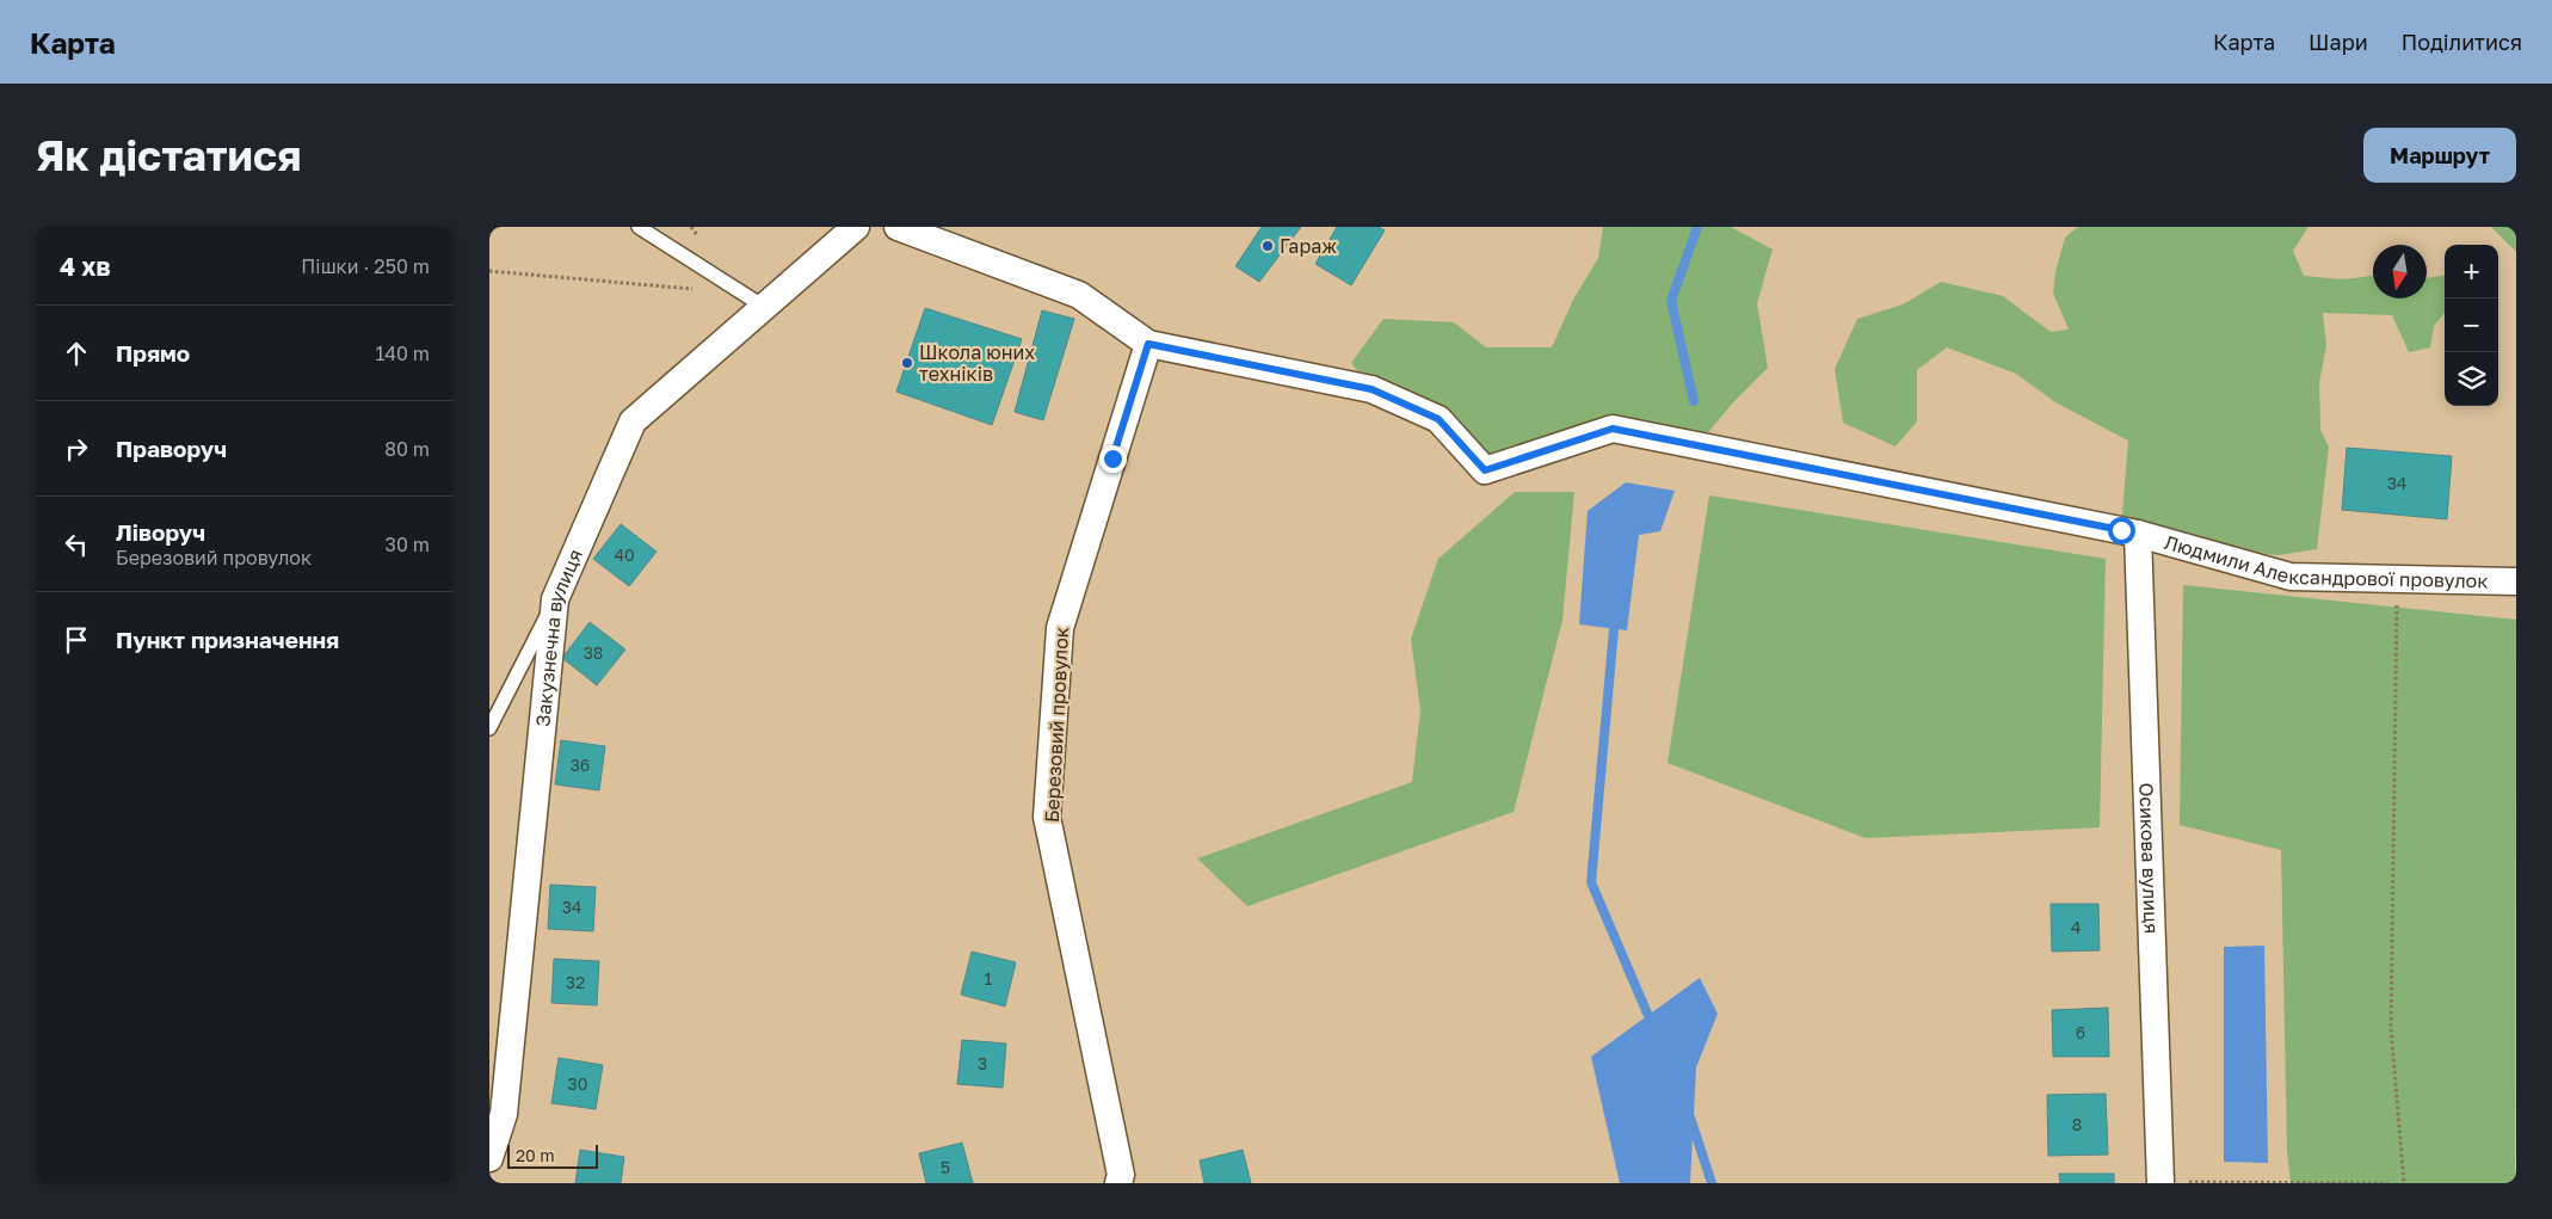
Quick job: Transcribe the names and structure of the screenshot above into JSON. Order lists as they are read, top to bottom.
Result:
{
  "streets": {
    "street": [
      "Людмили Александрової провулок",
      "Закузнечна вулиця",
      "Березовий провулок",
      "Осикова вулиця"
    ]
  },
  "crossings": [
    ["Людмили Александрової провулок", "Березовий провулок"],
    ["Людмили Александрової провулок", "Осикова вулиця"]
  ],
  "places": ["Гараж", "Школа юних техніків"],
  "house_numbers": [
    "34",
    "40",
    "38",
    "36",
    "34",
    "4",
    "1",
    "32",
    "6",
    "3",
    "30",
    "8",
    "5"
  ],
  "scale_bar": "20 m",
  "north": "bottom",
  "page": {
    "header": "Карта",
    "nav": ["Карта", "Шари", "Поділитися"],
    "buttons": "Маршрут",
    "title": "Як дістатися",
    "heading": ["4 хв", "Пішки · 250 m"],
    "map_buttons": ["+", "−"],
    "list": [
      ["Прямо", "140 m"],
      ["Праворуч", "80 m"],
      ["Ліворуч", "Березовий провулок", "30 m"],
      "Пункт призначення"
    ],
    "scale": "20 m"
  }
}
